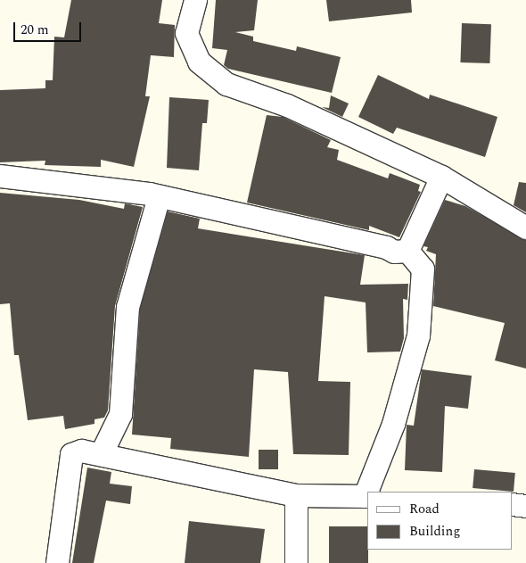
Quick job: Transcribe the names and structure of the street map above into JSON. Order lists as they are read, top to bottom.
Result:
{
  "legend": ["Road", "Building"],
  "scale_bar": "20 m"
}
